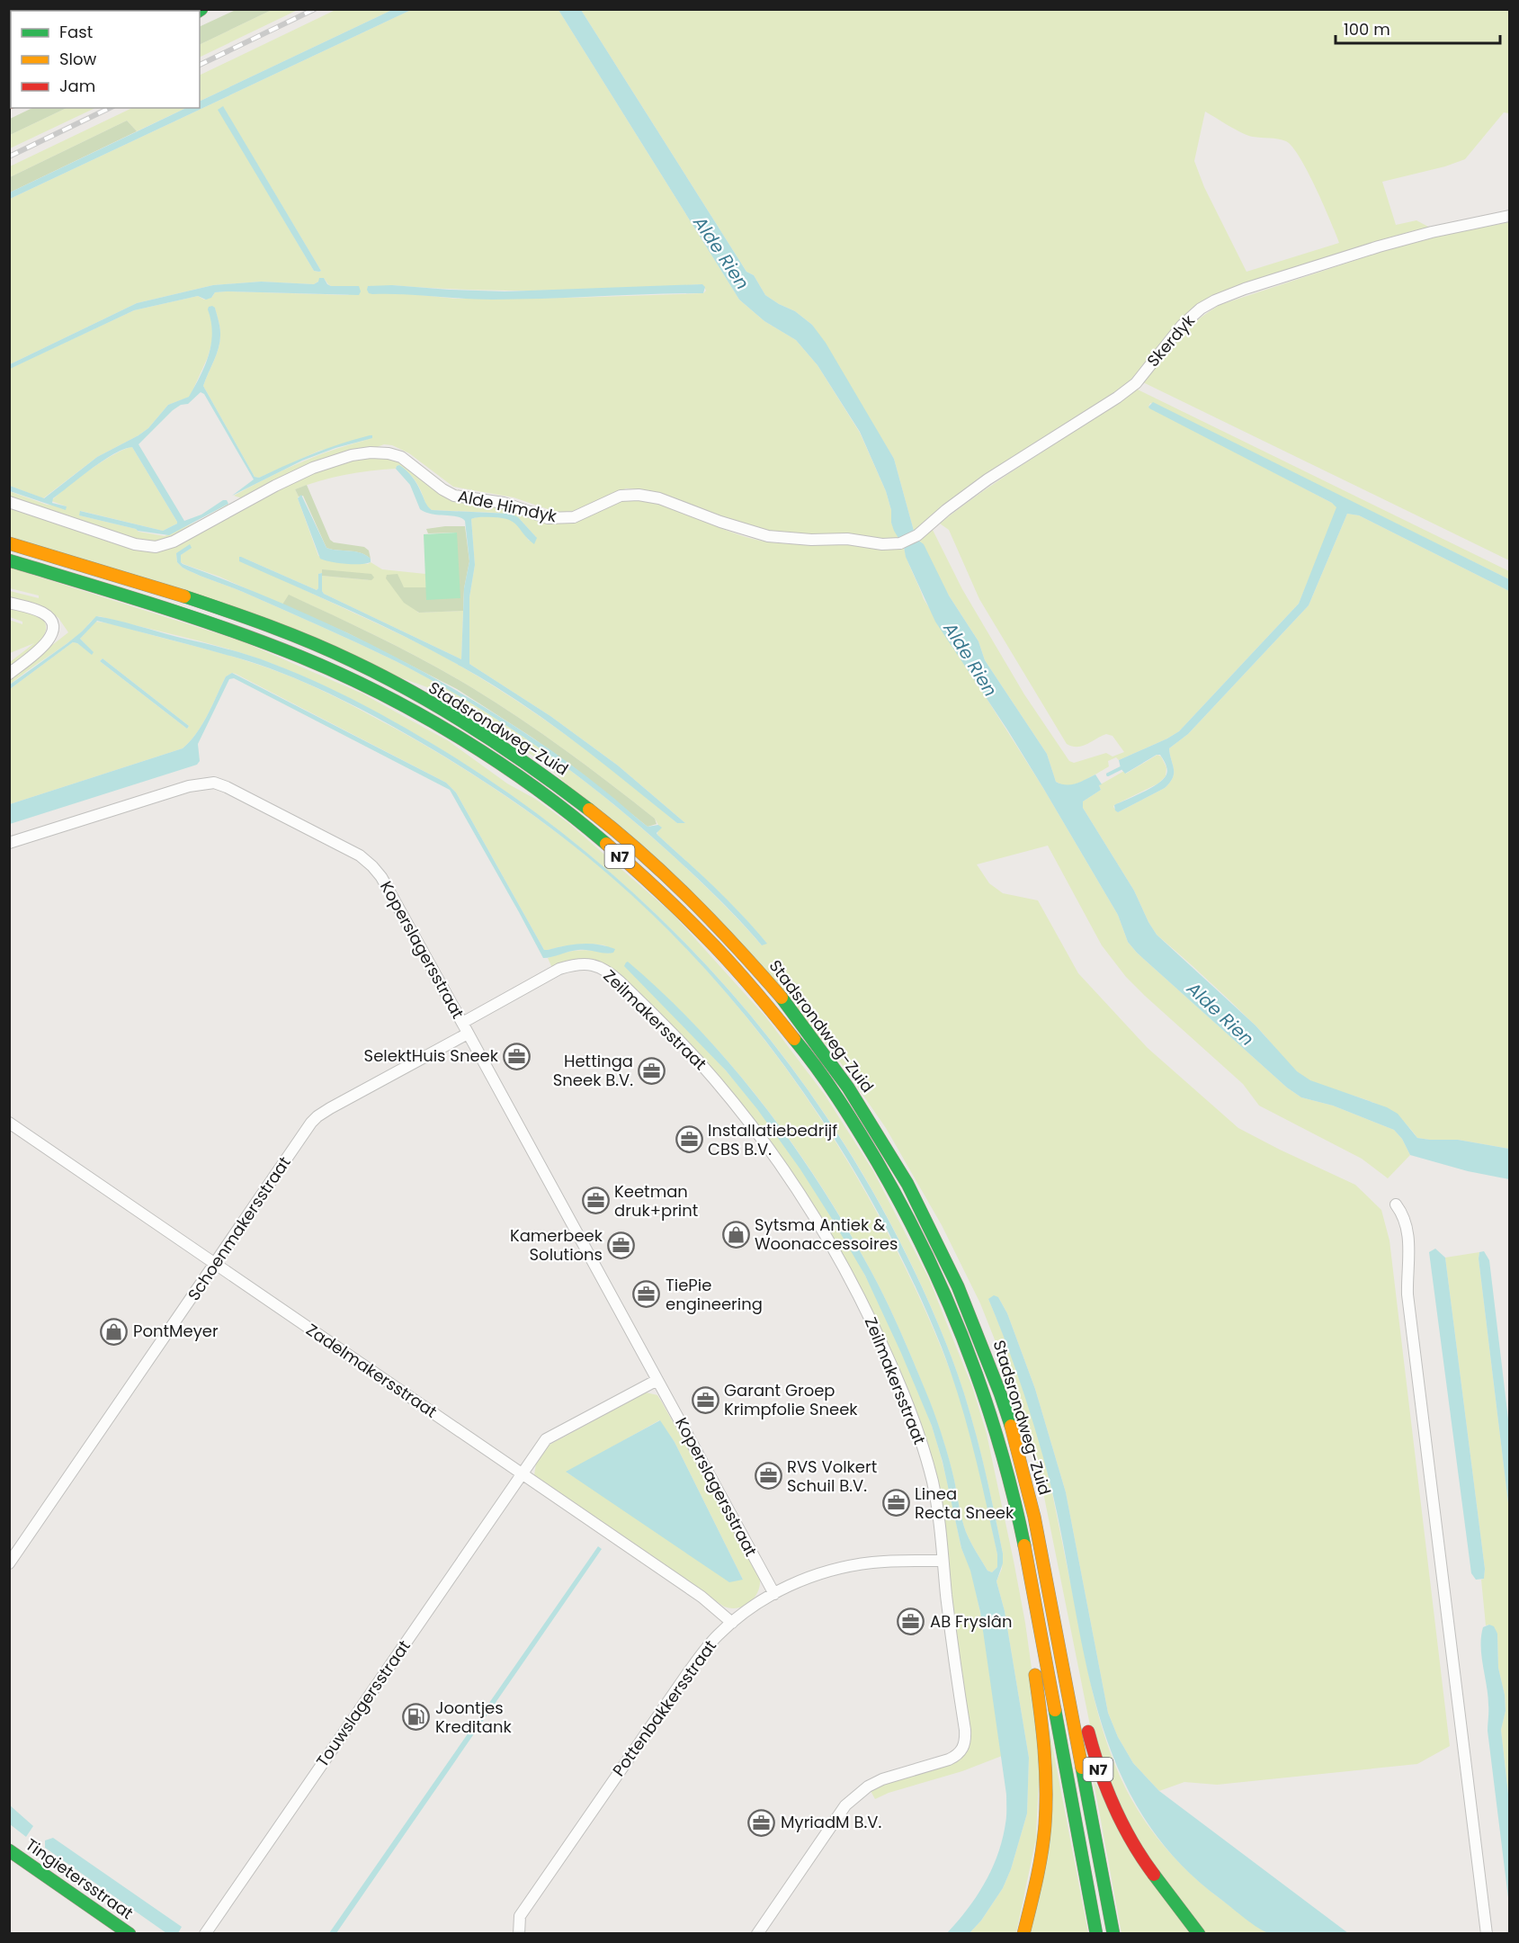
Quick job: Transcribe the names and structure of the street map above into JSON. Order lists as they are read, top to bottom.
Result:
{
  "streets": {
    "main road": ["Stadsrondweg-Zuid", "N7", "Tingietersstraat"],
    "street": [
      "Skerdyk",
      "Alde Himdyk",
      "Koperslagersstraat",
      "Zeilmakersstraat",
      "Schoenmakersstraat",
      "Zadelmakersstraat",
      "Touwslagersstraat",
      "Pottenbakkersstraat"
    ]
  },
  "crossings": [
    ["Skerdyk", "Alde Himdyk"],
    ["Stadsrondweg-Zuid", "N7"],
    ["Koperslagersstraat", "Zeilmakersstraat"],
    ["Koperslagersstraat", "Schoenmakersstraat"],
    ["Koperslagersstraat", "Pottenbakkersstraat"],
    ["Zeilmakersstraat", "Pottenbakkersstraat"],
    ["Schoenmakersstraat", "Zadelmakersstraat"],
    ["Zadelmakersstraat", "Touwslagersstraat"],
    ["Zadelmakersstraat", "Pottenbakkersstraat"]
  ],
  "water": ["Alde Rien"],
  "places": {
    "office": [
      "SelektHuis Sneek",
      "Hettinga Sneek B.V.",
      "Installatiebedrijf CBS B.V.",
      "Keetman druk+print",
      "Kamerbeek Solutions",
      "TiePie engineering",
      "Garant Groep Krimpfolie Sneek",
      "RVS Volkert Schuil B.V.",
      "Linea Recta Sneek",
      "AB Fryslân",
      "MyriadM B.V."
    ],
    "shop": ["Sytsma Antiek & Woonaccessoires", "PontMeyer"],
    "fuel station": ["Joontjes Kreditank"]
  },
  "legend": ["Fast", "Slow", "Jam"],
  "scale_bar": "100 m"
}
